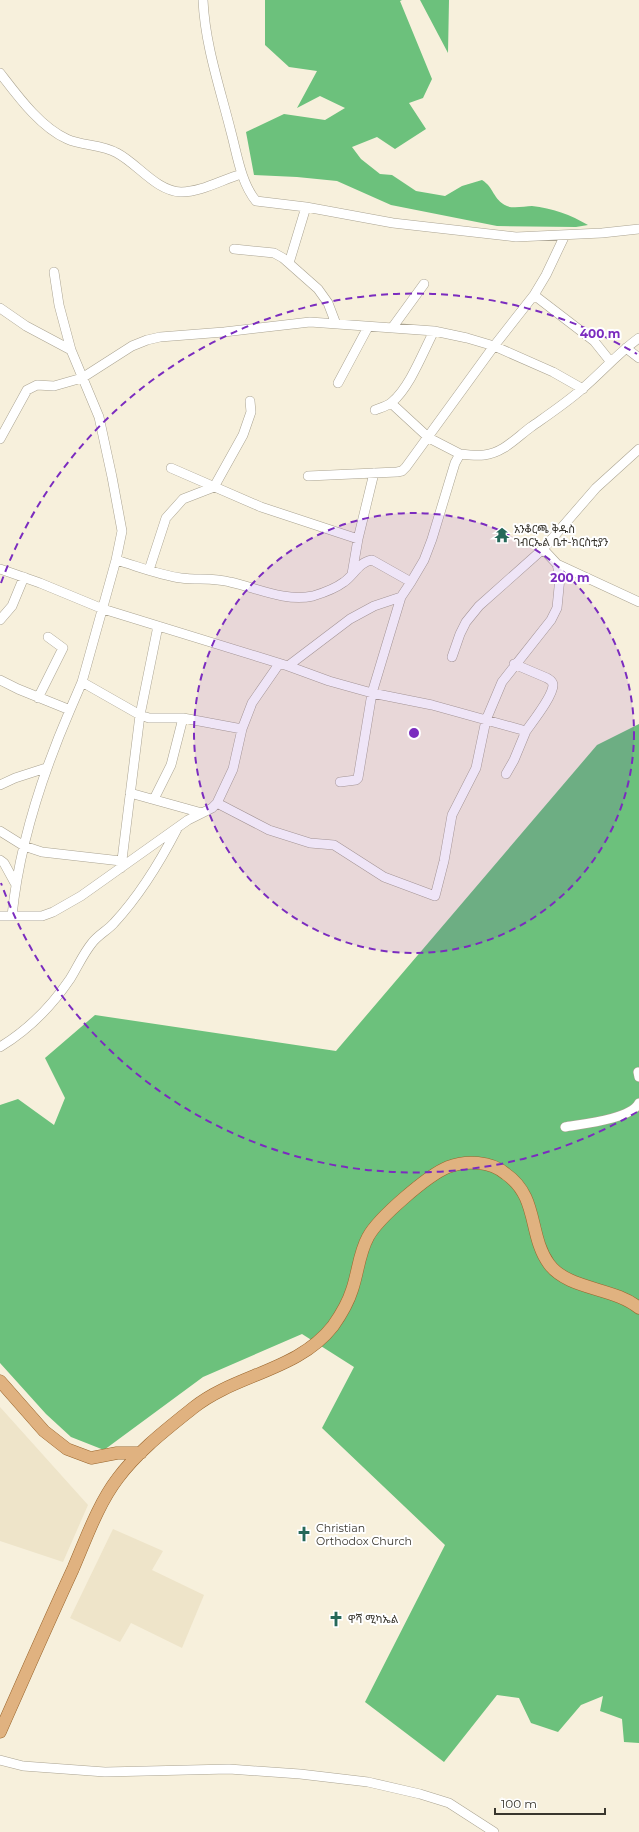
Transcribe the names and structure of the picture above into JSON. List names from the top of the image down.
{
  "places": {
    "temple": ["አንቆርጫ ቅዱስ ገብርኤል ቤተ-ክርስቲያን"],
    "church": ["Christian Orthodox Church", "ዋሻ ሚካኤል"]
  },
  "scale_bar": "100 m",
  "rings": ["400 m", "200 m"]
}
